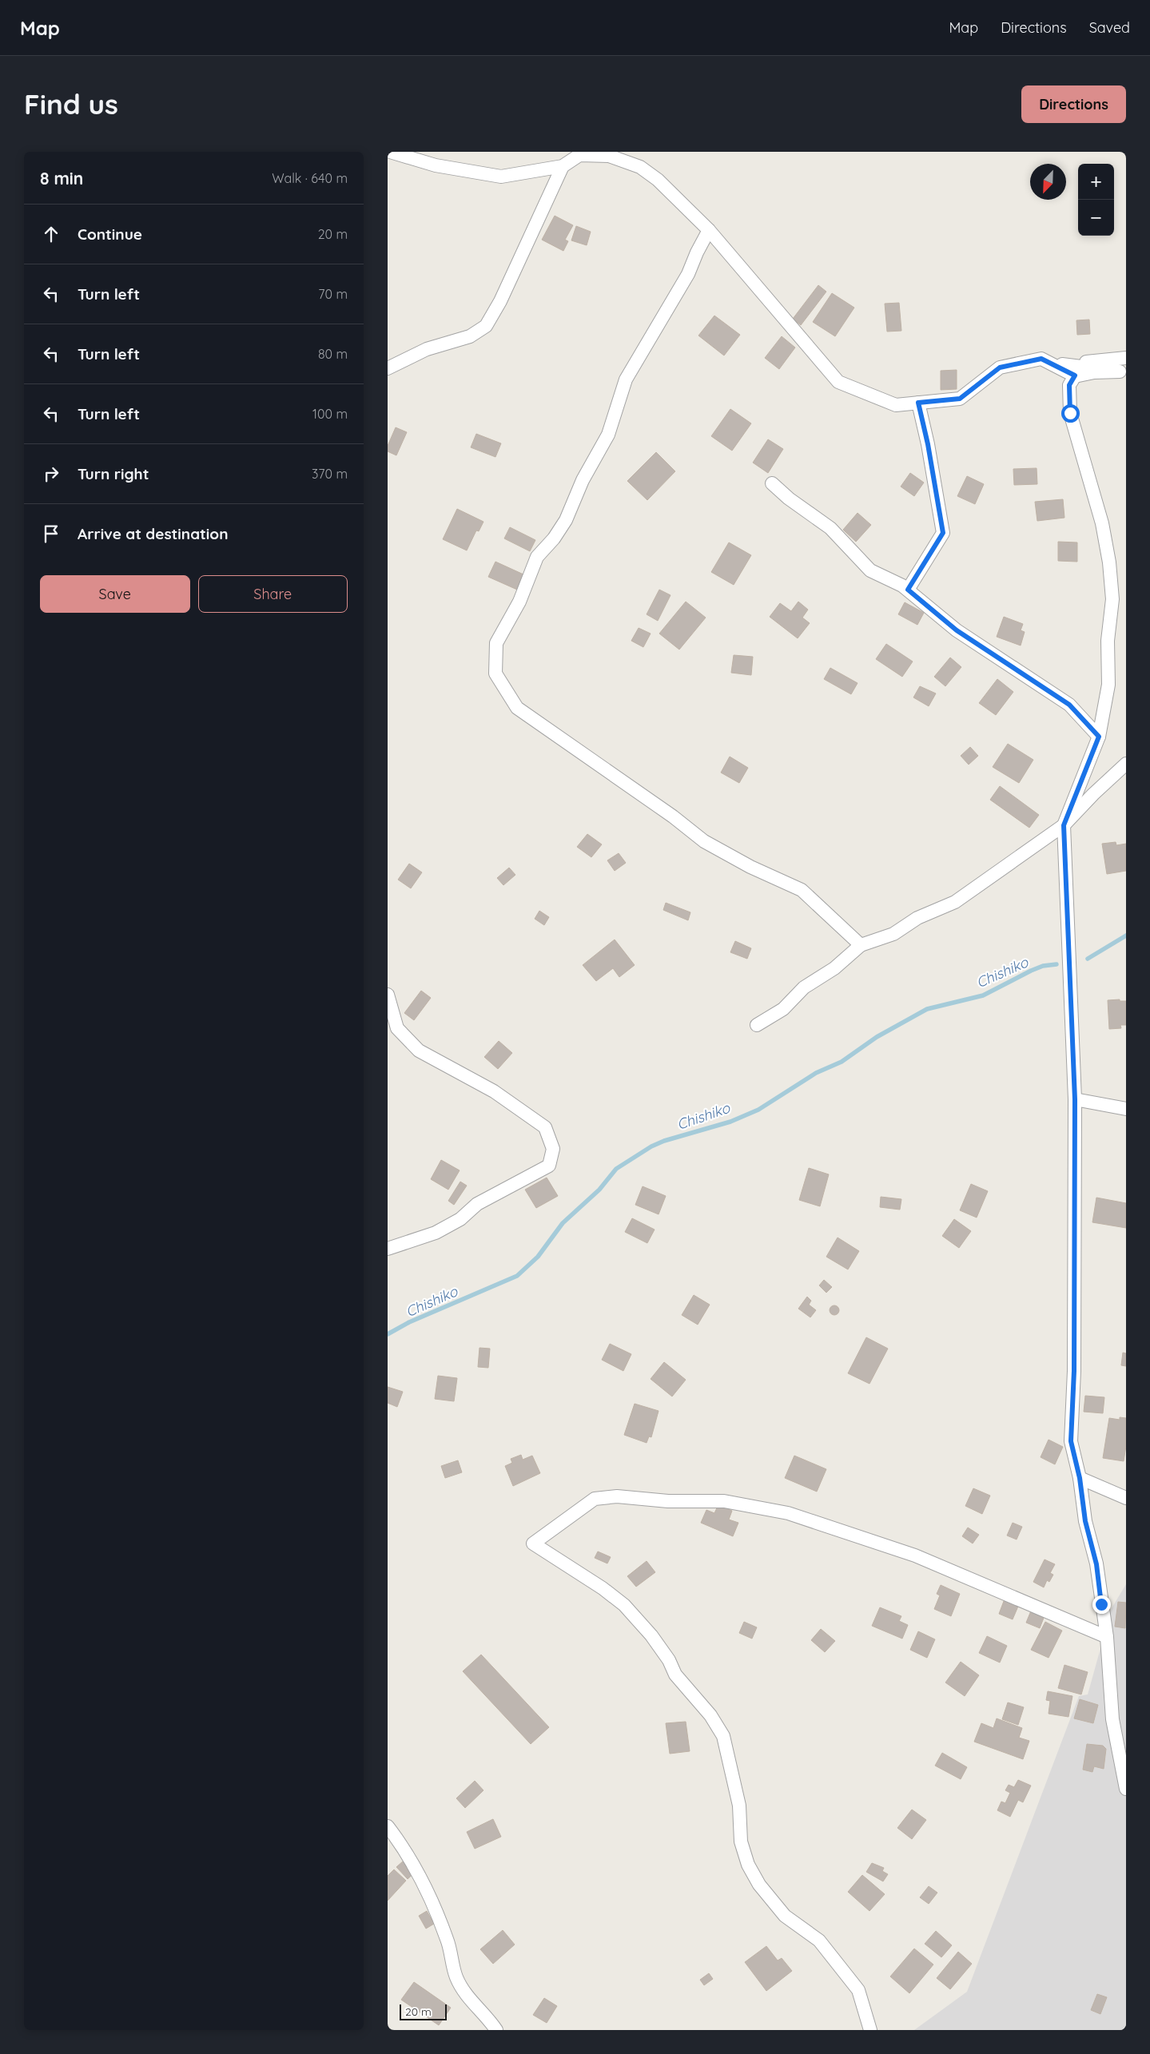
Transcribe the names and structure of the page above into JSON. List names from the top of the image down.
{
  "water": ["Chishiko"],
  "scale_bar": "20 m",
  "north": "bottom left",
  "page": {
    "header": "Map",
    "nav": ["Map", "Directions", "Saved"],
    "buttons": [
      "Directions",
      ["Save", "Share"]
    ],
    "title": "Find us",
    "heading": ["8 min", "Walk · 640 m"],
    "map_buttons": ["+", "−"],
    "list": [
      ["Continue", "20 m"],
      ["Turn left", "70 m"],
      ["Turn left", "80 m"],
      ["Turn left", "100 m"],
      ["Turn right", "370 m"],
      "Arrive at destination"
    ],
    "scale": "20 m"
  }
}
